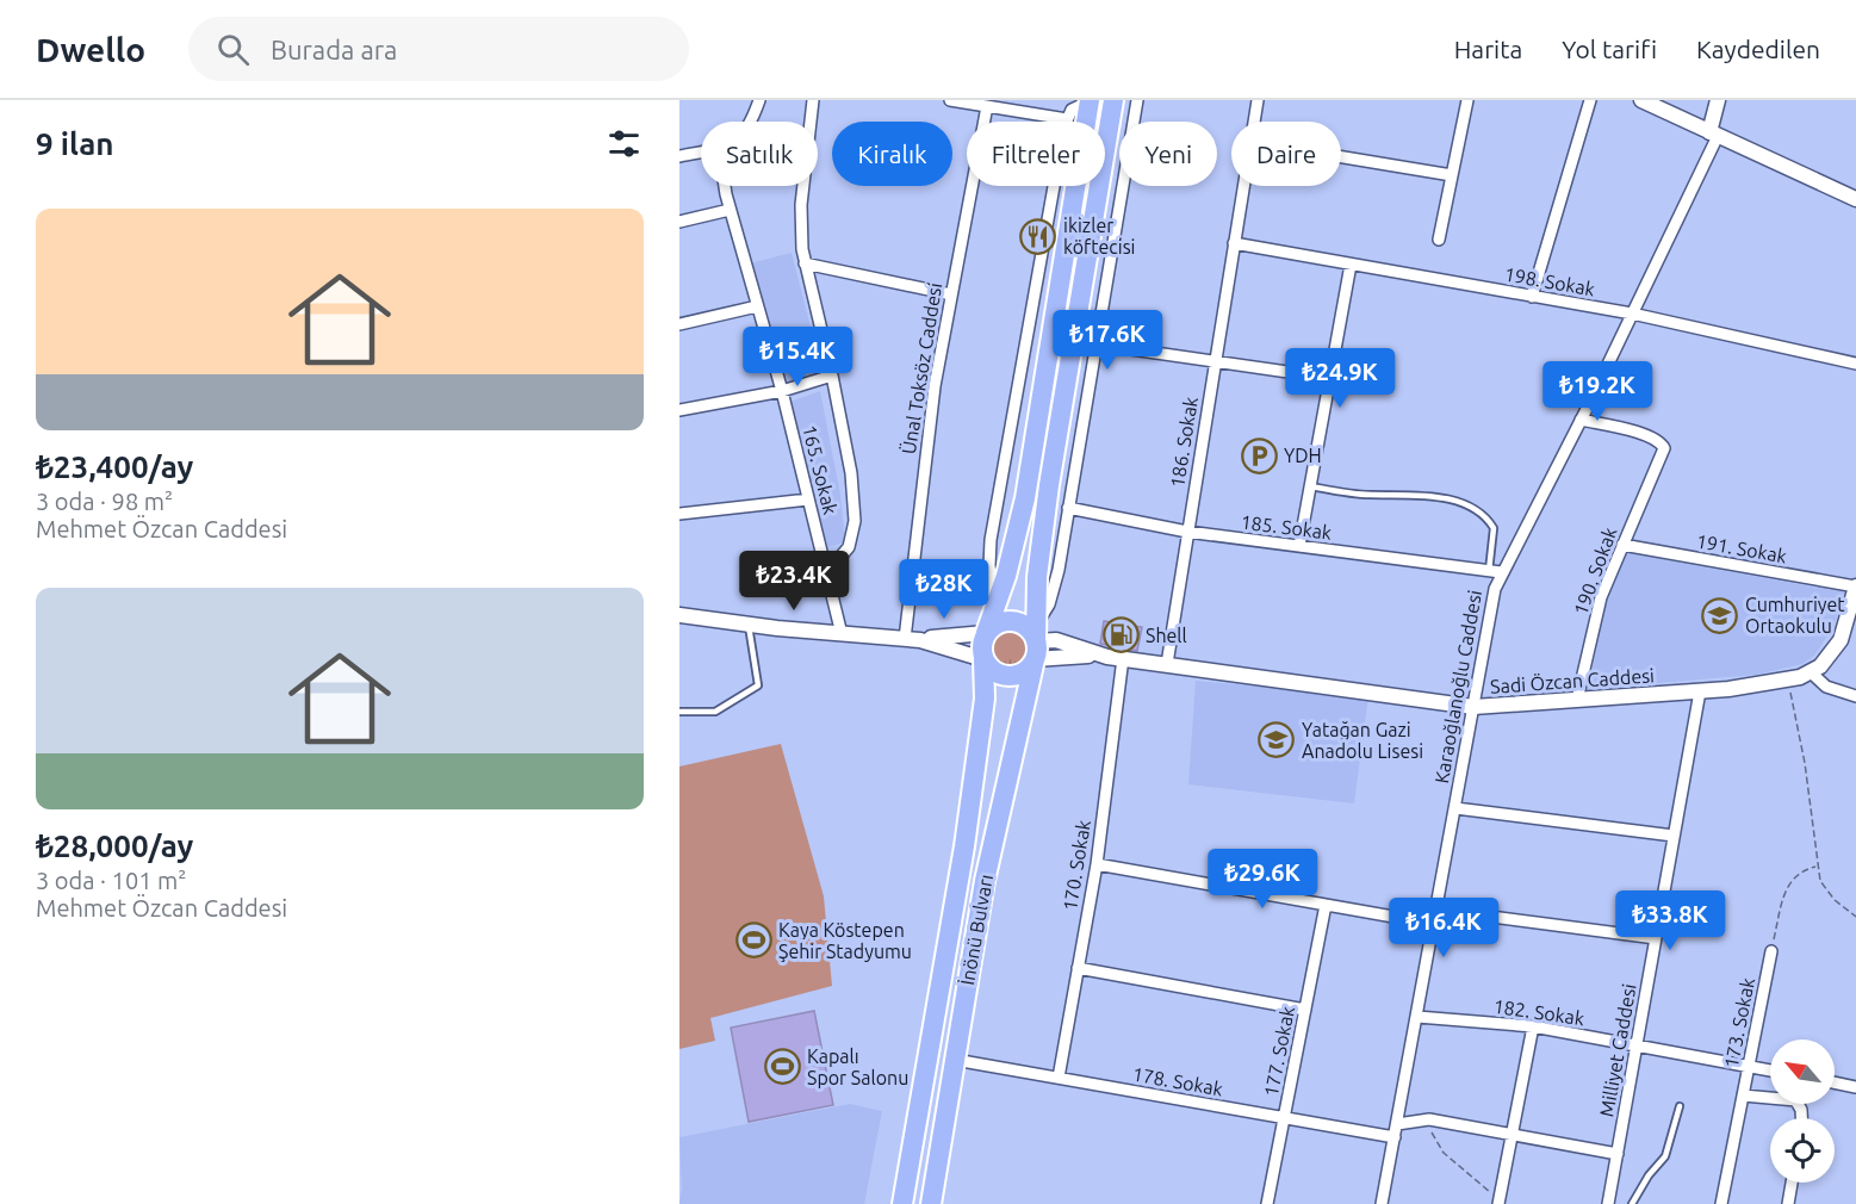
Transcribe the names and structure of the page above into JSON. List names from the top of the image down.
{
  "streets": {
    "highway": ["İnönü Bulvarı"],
    "street": [
      "198. Sokak",
      "Ünal Toksöz Caddesi",
      "186. Sokak",
      "165. Sokak",
      "185. Sokak",
      "191. Sokak",
      "190. Sokak",
      "Sadi Özcan Caddesi",
      "Karaoğlanoğlu Caddesi",
      "170. Sokak",
      "182. Sokak",
      "173. Sokak",
      "Milliyet Caddesi",
      "177. Sokak",
      "178. Sokak"
    ]
  },
  "crossings": [
    ["198. Sokak", "186. Sokak"],
    ["198. Sokak", "Karaoğlanoğlu Caddesi"],
    ["186. Sokak", "185. Sokak"],
    ["186. Sokak", "Sadi Özcan Caddesi"],
    ["185. Sokak", "Karaoğlanoğlu Caddesi"],
    ["185. Sokak", "İnönü Bulvarı"],
    ["191. Sokak", "190. Sokak"],
    ["191. Sokak", "Sadi Özcan Caddesi"],
    ["190. Sokak", "Sadi Özcan Caddesi"],
    ["190. Sokak", "Karaoğlanoğlu Caddesi"],
    ["Sadi Özcan Caddesi", "Karaoğlanoğlu Caddesi"],
    ["Sadi Özcan Caddesi", "170. Sokak"],
    ["Sadi Özcan Caddesi", "İnönü Bulvarı"],
    ["Sadi Özcan Caddesi", "Milliyet Caddesi"],
    ["Karaoğlanoğlu Caddesi", "182. Sokak"],
    ["Karaoğlanoğlu Caddesi", "178. Sokak"],
    ["170. Sokak", "178. Sokak"],
    ["İnönü Bulvarı", "178. Sokak"],
    ["182. Sokak", "173. Sokak"],
    ["182. Sokak", "Milliyet Caddesi"],
    ["177. Sokak", "178. Sokak"]
  ],
  "places": {
    "restaurant": ["ikizler köftecisi"],
    "parking": ["YDH"],
    "school or university": ["Cumhuriyet Ortaokulu", "Yatağan Gazi Anadolu Lisesi"],
    "fuel station": ["Shell"],
    "sports": ["Kaya Köstepen Şehir Stadyumu", "Kapalı Spor Salonu"]
  },
  "north": "top left",
  "page": {
    "header": "Dwello",
    "search": "Burada ara",
    "nav": ["Harita", "Yol tarifi", "Kaydedilen"],
    "heading": "9 ilan",
    "chip": [
      "Satılık",
      "Kiralık",
      "Filtreler",
      "Yeni",
      "Daire"
    ],
    "list": [
      {
        "name": "₺23,400/ay",
        "note": "3 oda · 98 m² · Mehmet Özcan Caddesi"
      },
      {
        "name": "₺28,000/ay",
        "note": "3 oda · 101 m² · Mehmet Özcan Caddesi"
      }
    ],
    "price": [
      "₺17.6K",
      "₺15.4K",
      "₺24.9K",
      "₺19.2K",
      "₺23.4K",
      "₺28K",
      "₺29.6K",
      "₺33.8K",
      "₺16.4K"
    ]
  }
}
